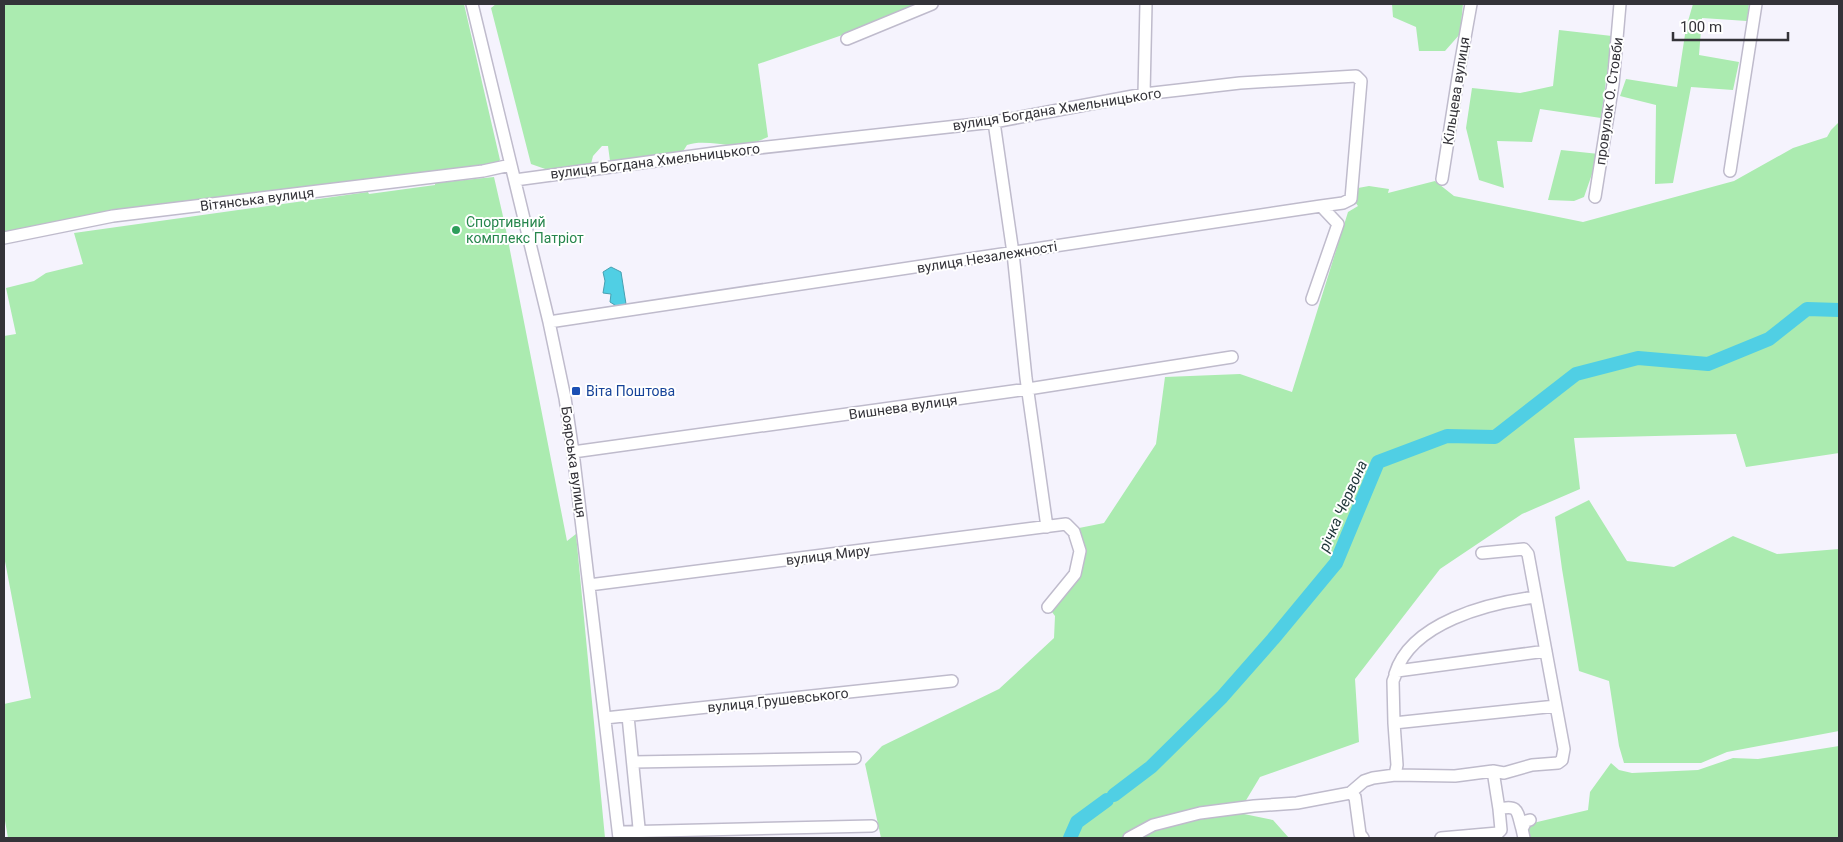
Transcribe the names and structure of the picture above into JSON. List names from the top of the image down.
{
  "streets": {
    "street": [
      "Кільцева вулиця",
      "провулок О. Стовби",
      "вулиця Богдана Хмельницького",
      "Вітянська вулиця",
      "вулиця Незалежності",
      "Вишнева вулиця",
      "Боярська вулиця",
      "вулиця Миру",
      "вулиця Грушевського"
    ]
  },
  "crossings": [
    ["вулиця Богдана Хмельницького", "вулиця Незалежності"],
    ["вулиця Богдана Хмельницького", "Боярська вулиця"],
    ["Вітянська вулиця", "Боярська вулиця"],
    ["вулиця Незалежності", "Боярська вулиця"],
    ["Вишнева вулиця", "Боярська вулиця"],
    ["Боярська вулиця", "вулиця Миру"],
    ["Боярська вулиця", "вулиця Грушевського"]
  ],
  "water": ["річка Червона"],
  "places": {
    "other": ["Спортивний комплекс Патріот"],
    "transit": ["Віта Поштова"]
  },
  "scale_bar": "100 m"
}
